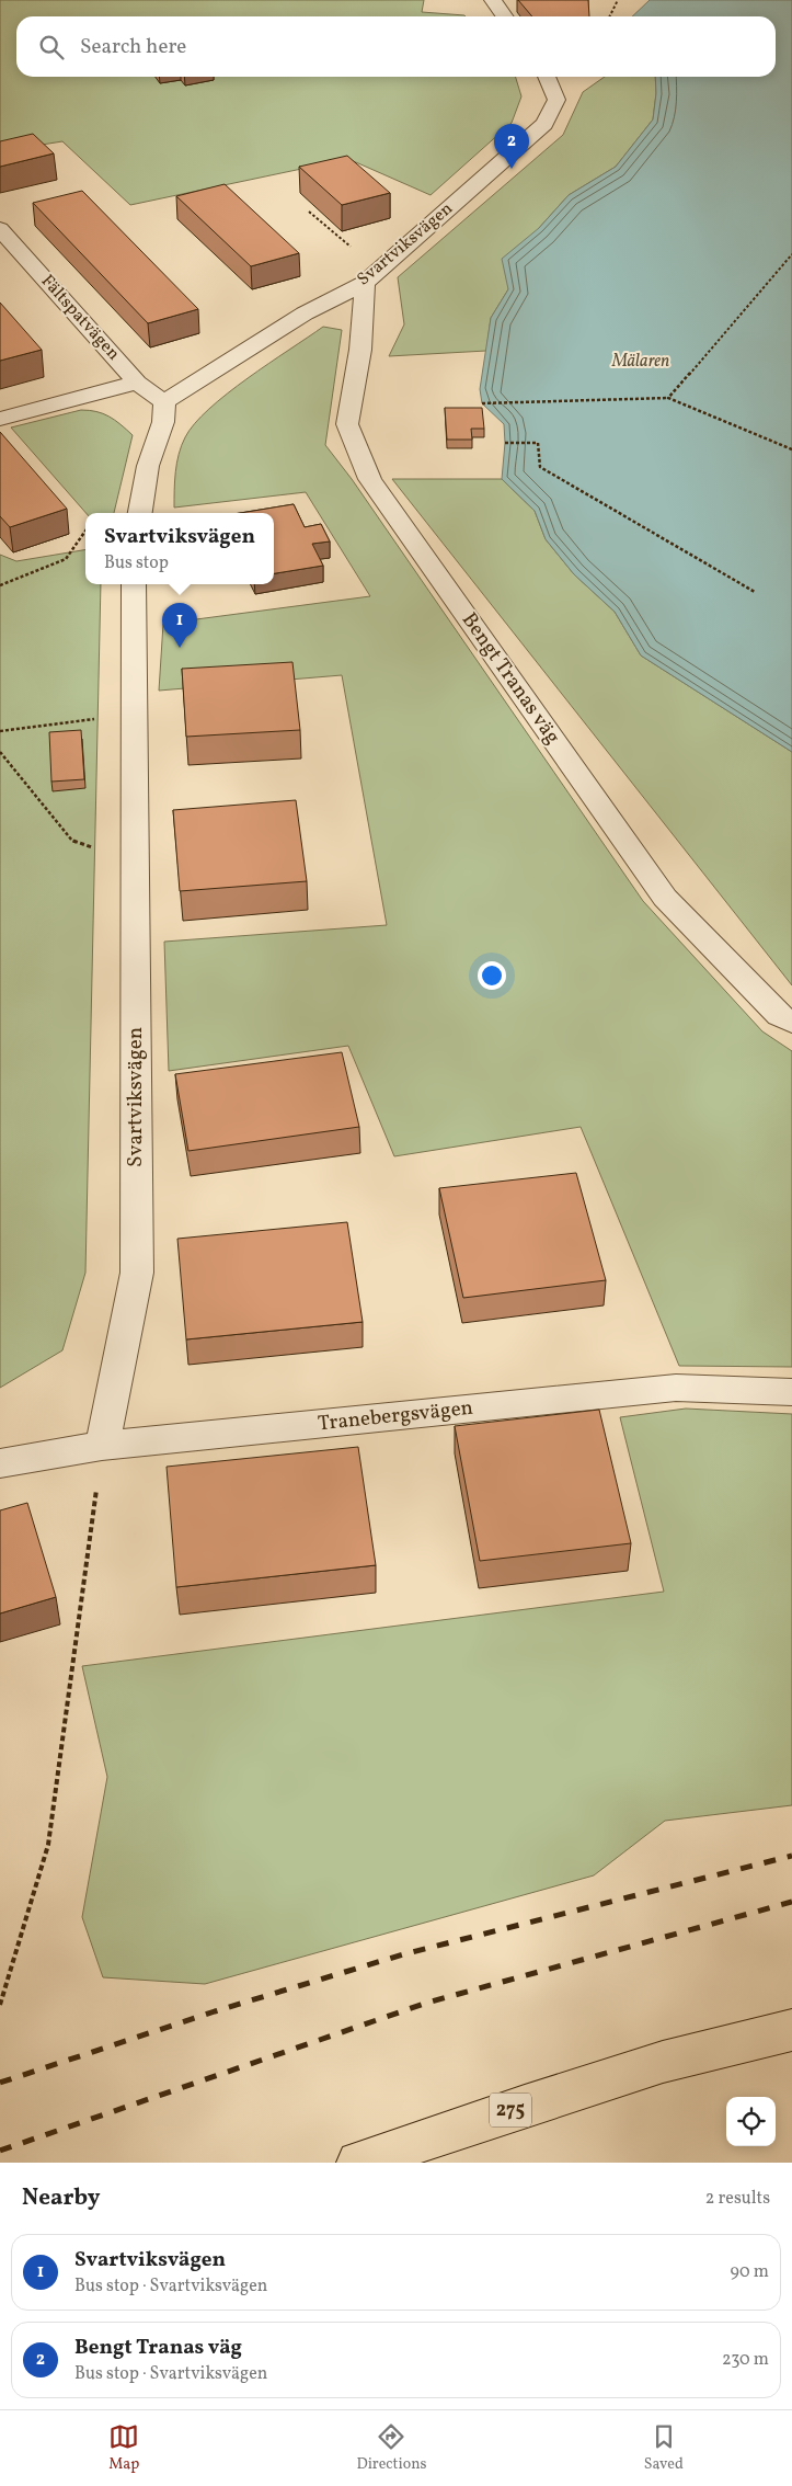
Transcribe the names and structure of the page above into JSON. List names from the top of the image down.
{
  "streets": {
    "main road": ["275"],
    "street": [
      "Svartviksvägen",
      "Fältspatvägen",
      "Bengt Tranas väg",
      "Tranebergsvägen"
    ]
  },
  "crossings": [
    ["Svartviksvägen", "Fältspatvägen"],
    ["Svartviksvägen", "Bengt Tranas väg"],
    ["Svartviksvägen", "Tranebergsvägen"]
  ],
  "water": ["Mälaren"],
  "page": {
    "search": "Search here",
    "pins": ["2", "1"],
    "popup": ["Svartviksvägen", "Bus stop"],
    "heading": ["Nearby", "2 results"],
    "list": [
      {
        "mark": "1",
        "name": "Svartviksvägen",
        "note": "Bus stop · Svartviksvägen",
        "value": "90 m"
      },
      {
        "mark": "2",
        "name": "Bengt Tranas väg",
        "note": "Bus stop · Svartviksvägen",
        "value": "230 m"
      }
    ],
    "nav": ["Map", "Directions", "Saved"]
  }
}
